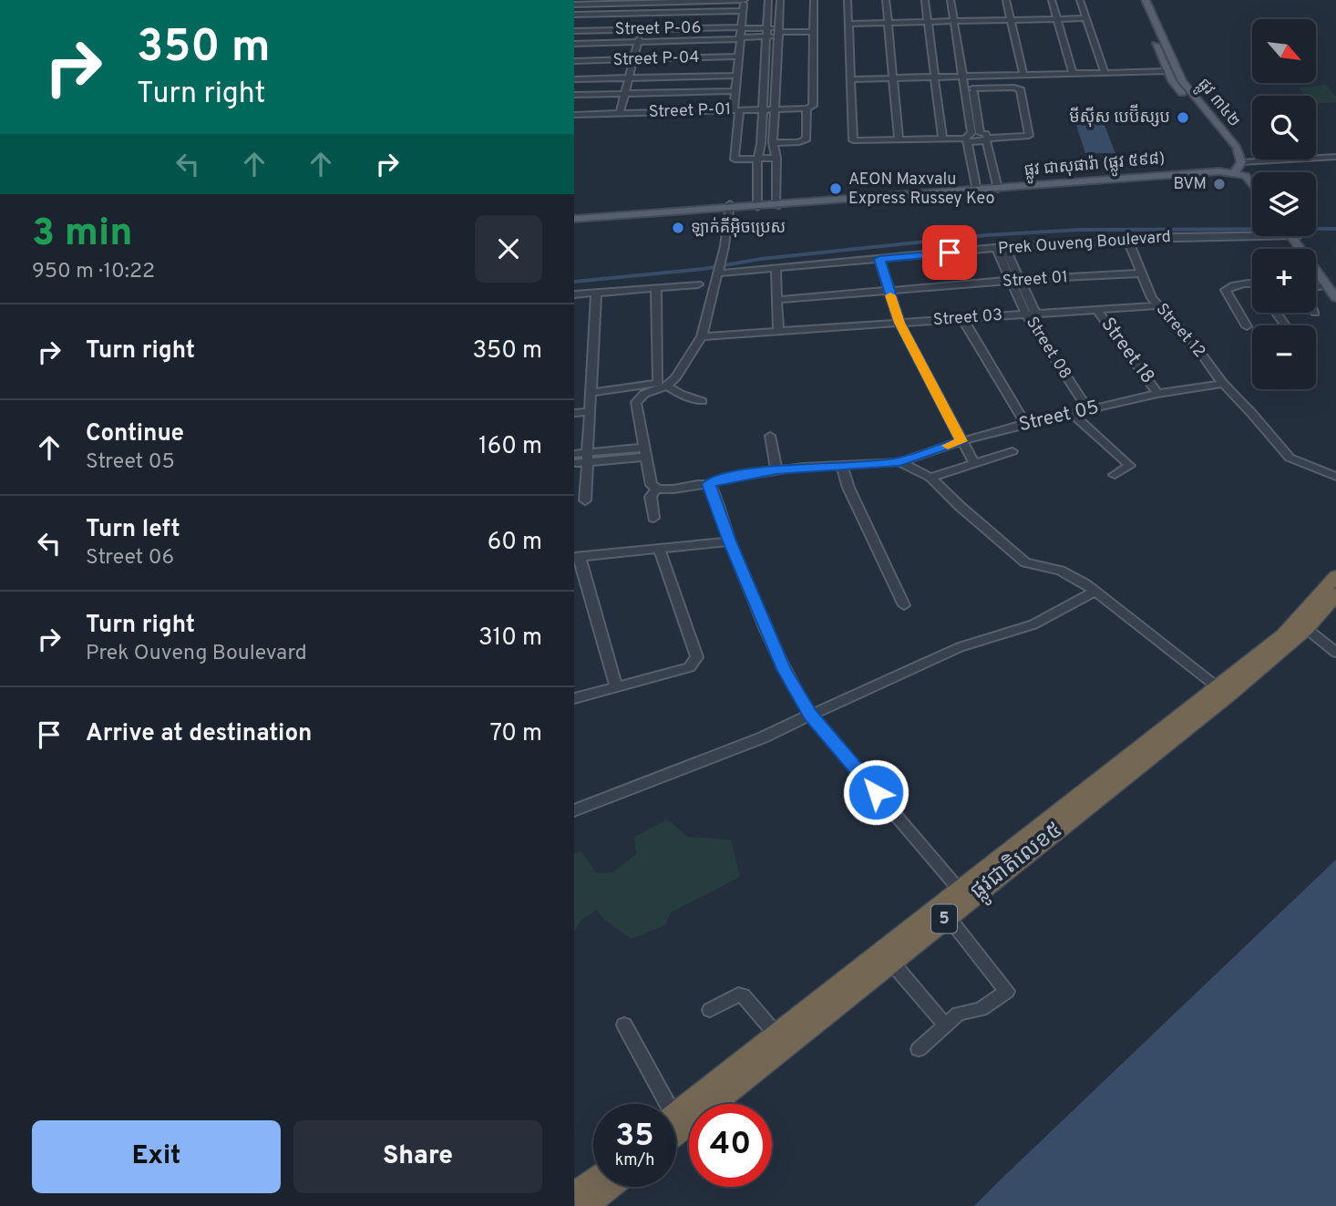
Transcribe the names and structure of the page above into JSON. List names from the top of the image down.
{
  "streets": {
    "highway": ["ផ្លូវជាតិលេខ៥", "5"],
    "main road": ["ផ្លូវ ៣៤២", "ផ្លូវ ជាសុផារ៉ា (ផ្លូវ ៥៩៨)"],
    "street": [
      "Street P-06",
      "Street P-04",
      "Street P-01",
      "Prek Ouveng Boulevard",
      "Street 01",
      "Street 03",
      "Street 12",
      "Street 08",
      "Street 18",
      "Street 05"
    ]
  },
  "crossings": [
    ["ផ្លូវ ៣៤២", "ផ្លូវ ជាសុផារ៉ា (ផ្លូវ ៥៩៨)"],
    ["Prek Ouveng Boulevard", "Street 12"],
    ["Prek Ouveng Boulevard", "Street 08"],
    ["Street 01", "Street 12"],
    ["Street 01", "Street 08"],
    ["Street 03", "Street 12"],
    ["Street 03", "Street 08"],
    ["Street 03", "Street 18"],
    ["Street 12", "Street 05"],
    ["Street 08", "Street 05"],
    ["Street 18", "Street 05"]
  ],
  "places": [
    "មីសុីស បេប៊ីស្សប",
    "BVM",
    "AEON Maxvalu Express Russey Keo",
    "ឡាក់គីអ៊ិចប្រេស"
  ],
  "north": "bottom right",
  "page": {
    "turn": ["350 m", "Turn right"],
    "map_buttons": ["+", "−"],
    "heading": ["3 min", "950 m · 10:22"],
    "list": [
      {
        "name": "Turn right",
        "value": "350 m"
      },
      {
        "name": "Continue",
        "note": "Street 05",
        "value": "160 m"
      },
      {
        "name": "Turn left",
        "note": "Street 06",
        "value": "60 m"
      },
      {
        "name": "Turn right",
        "note": "Prek Ouveng Boulevard",
        "value": "310 m"
      },
      {
        "name": "Arrive at destination",
        "value": "70 m"
      }
    ],
    "speed": "35 km/h",
    "limit": "40",
    "buttons": ["Exit", "Share"]
  }
}
